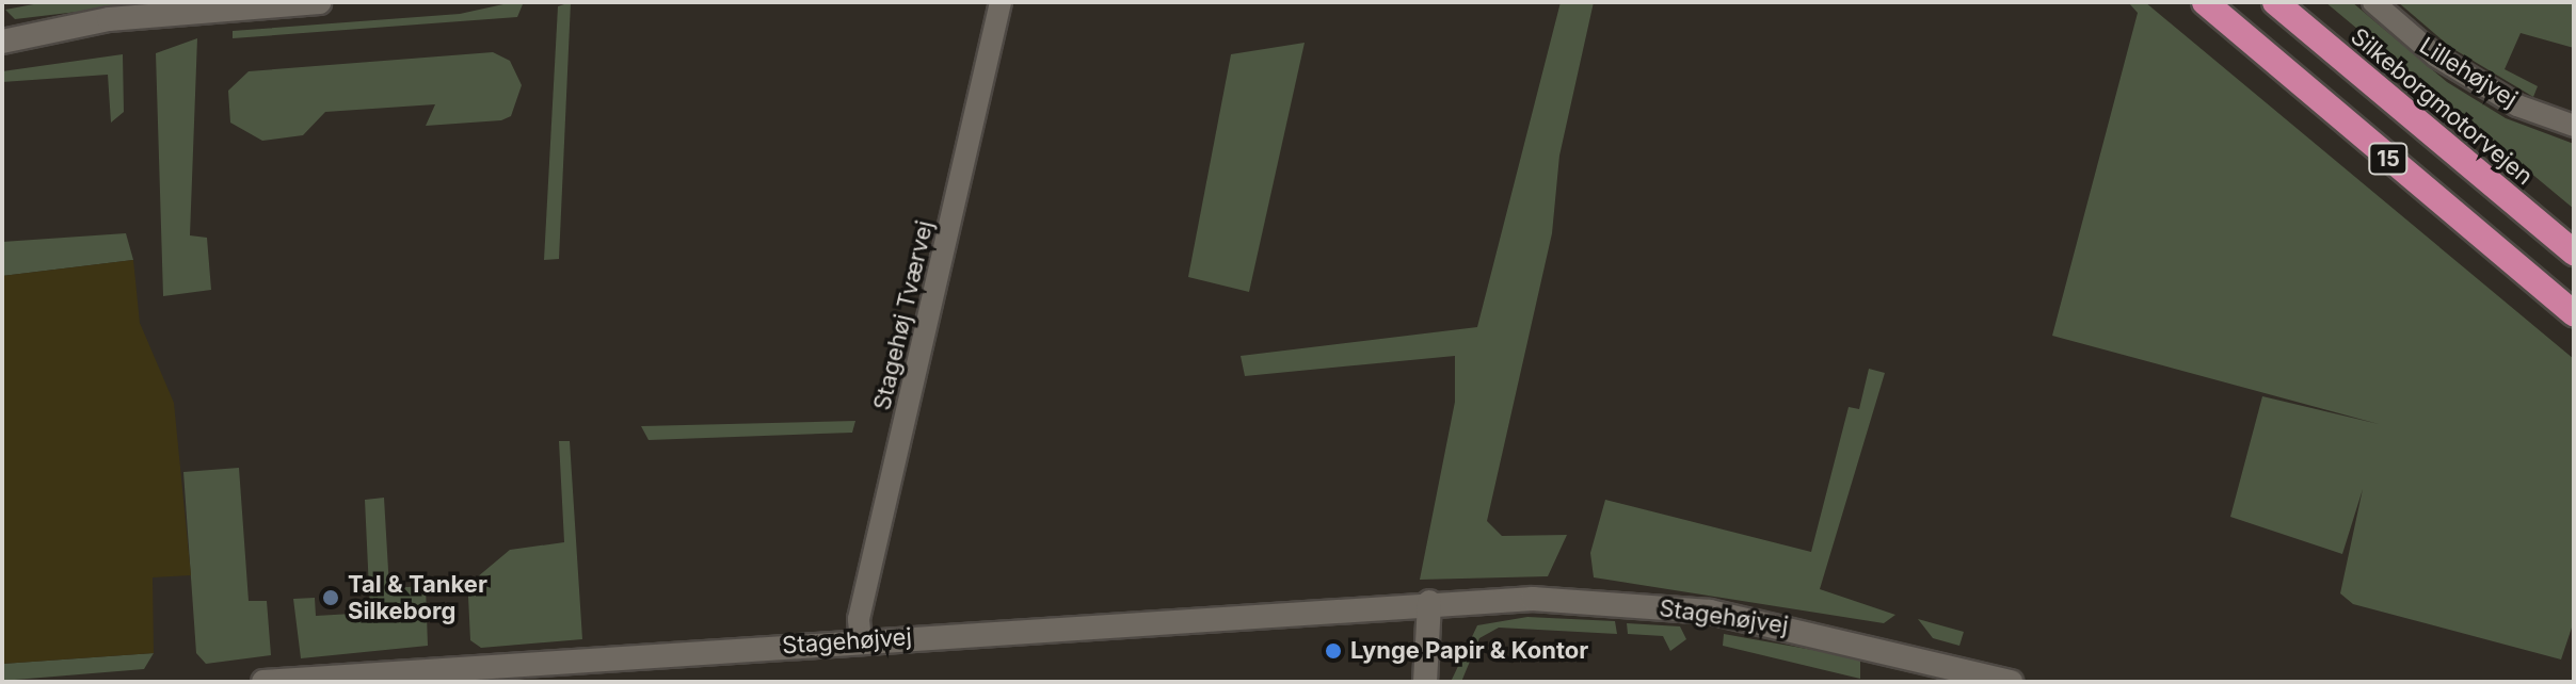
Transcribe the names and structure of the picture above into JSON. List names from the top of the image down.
{
  "streets": {
    "highway": ["Silkeborgmotorvejen", "15"],
    "street": ["Lillehøjvej", "Stagehøj Tværvej", "Stagehøjvej"]
  },
  "crossings": [
    ["Stagehøj Tværvej", "Stagehøjvej"]
  ],
  "places": ["Tal & Tanker Silkeborg", "Lynge Papir & Kontor"]
}
